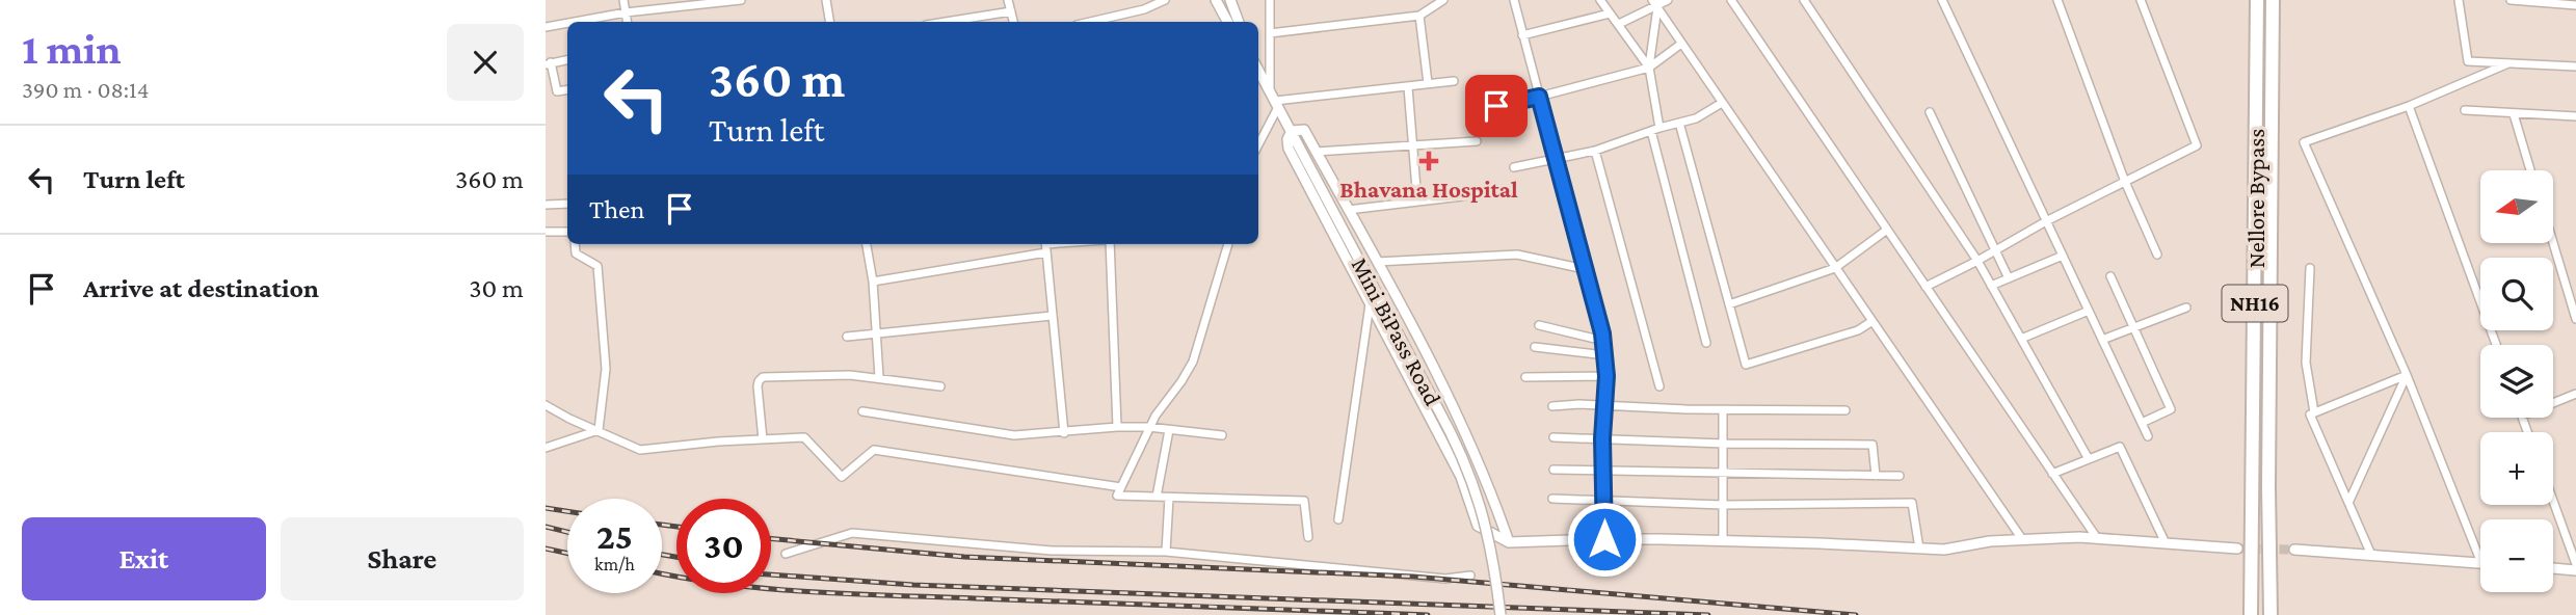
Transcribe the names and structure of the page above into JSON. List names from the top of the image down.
{
  "streets": {
    "highway": ["Nellore Bypass", "NH16"],
    "street": ["Mini BiPass Road"]
  },
  "places": {
    "health": ["Bhavana Hospital"]
  },
  "north": "left",
  "page": {
    "heading": ["1 min", "390 m · 08:14"],
    "turn": ["360 m", "Turn left"],
    "list": [
      {
        "name": "Turn left",
        "value": "360 m"
      },
      {
        "name": "Arrive at destination",
        "value": "30 m"
      }
    ],
    "map_buttons": ["+", "−"],
    "then": "Then",
    "speed": "25 km/h",
    "limit": "30",
    "buttons": ["Exit", "Share"]
  }
}
